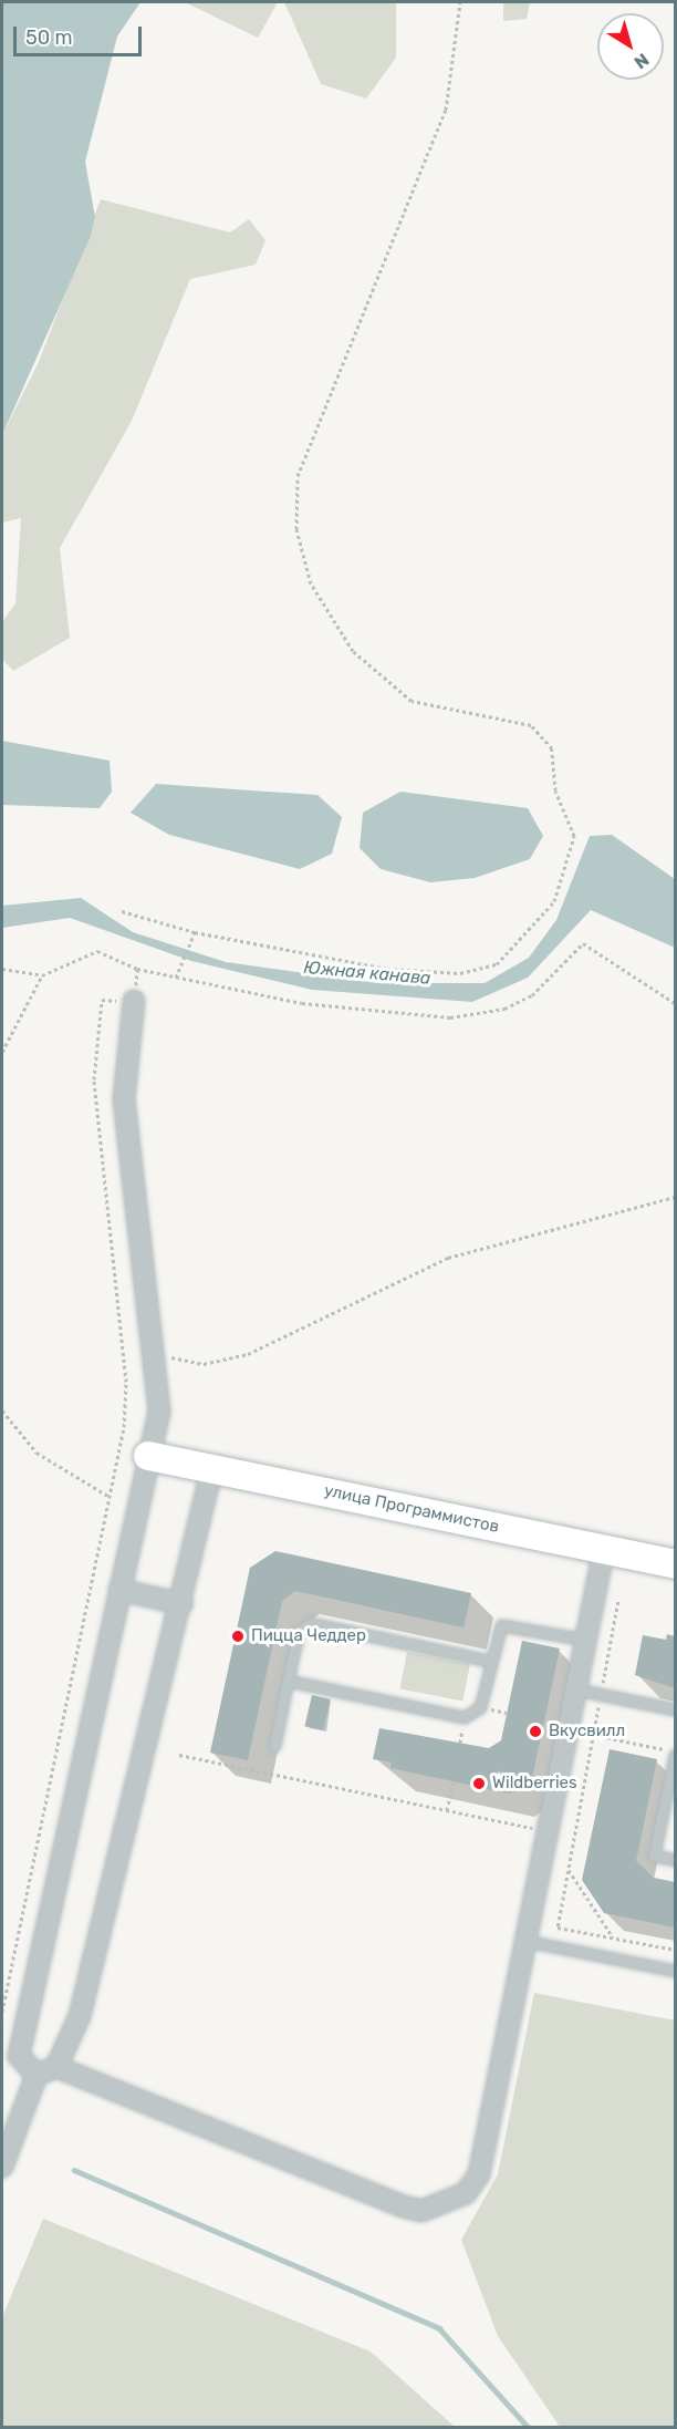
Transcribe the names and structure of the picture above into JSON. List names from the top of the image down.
{
  "streets": {
    "street": ["улица Программистов"]
  },
  "water": ["Южная канава"],
  "places": ["Пицца Чеддер", "Вкусвилл", "Wildberries"],
  "scale_bar": "50 m",
  "north": "bottom right"
}
